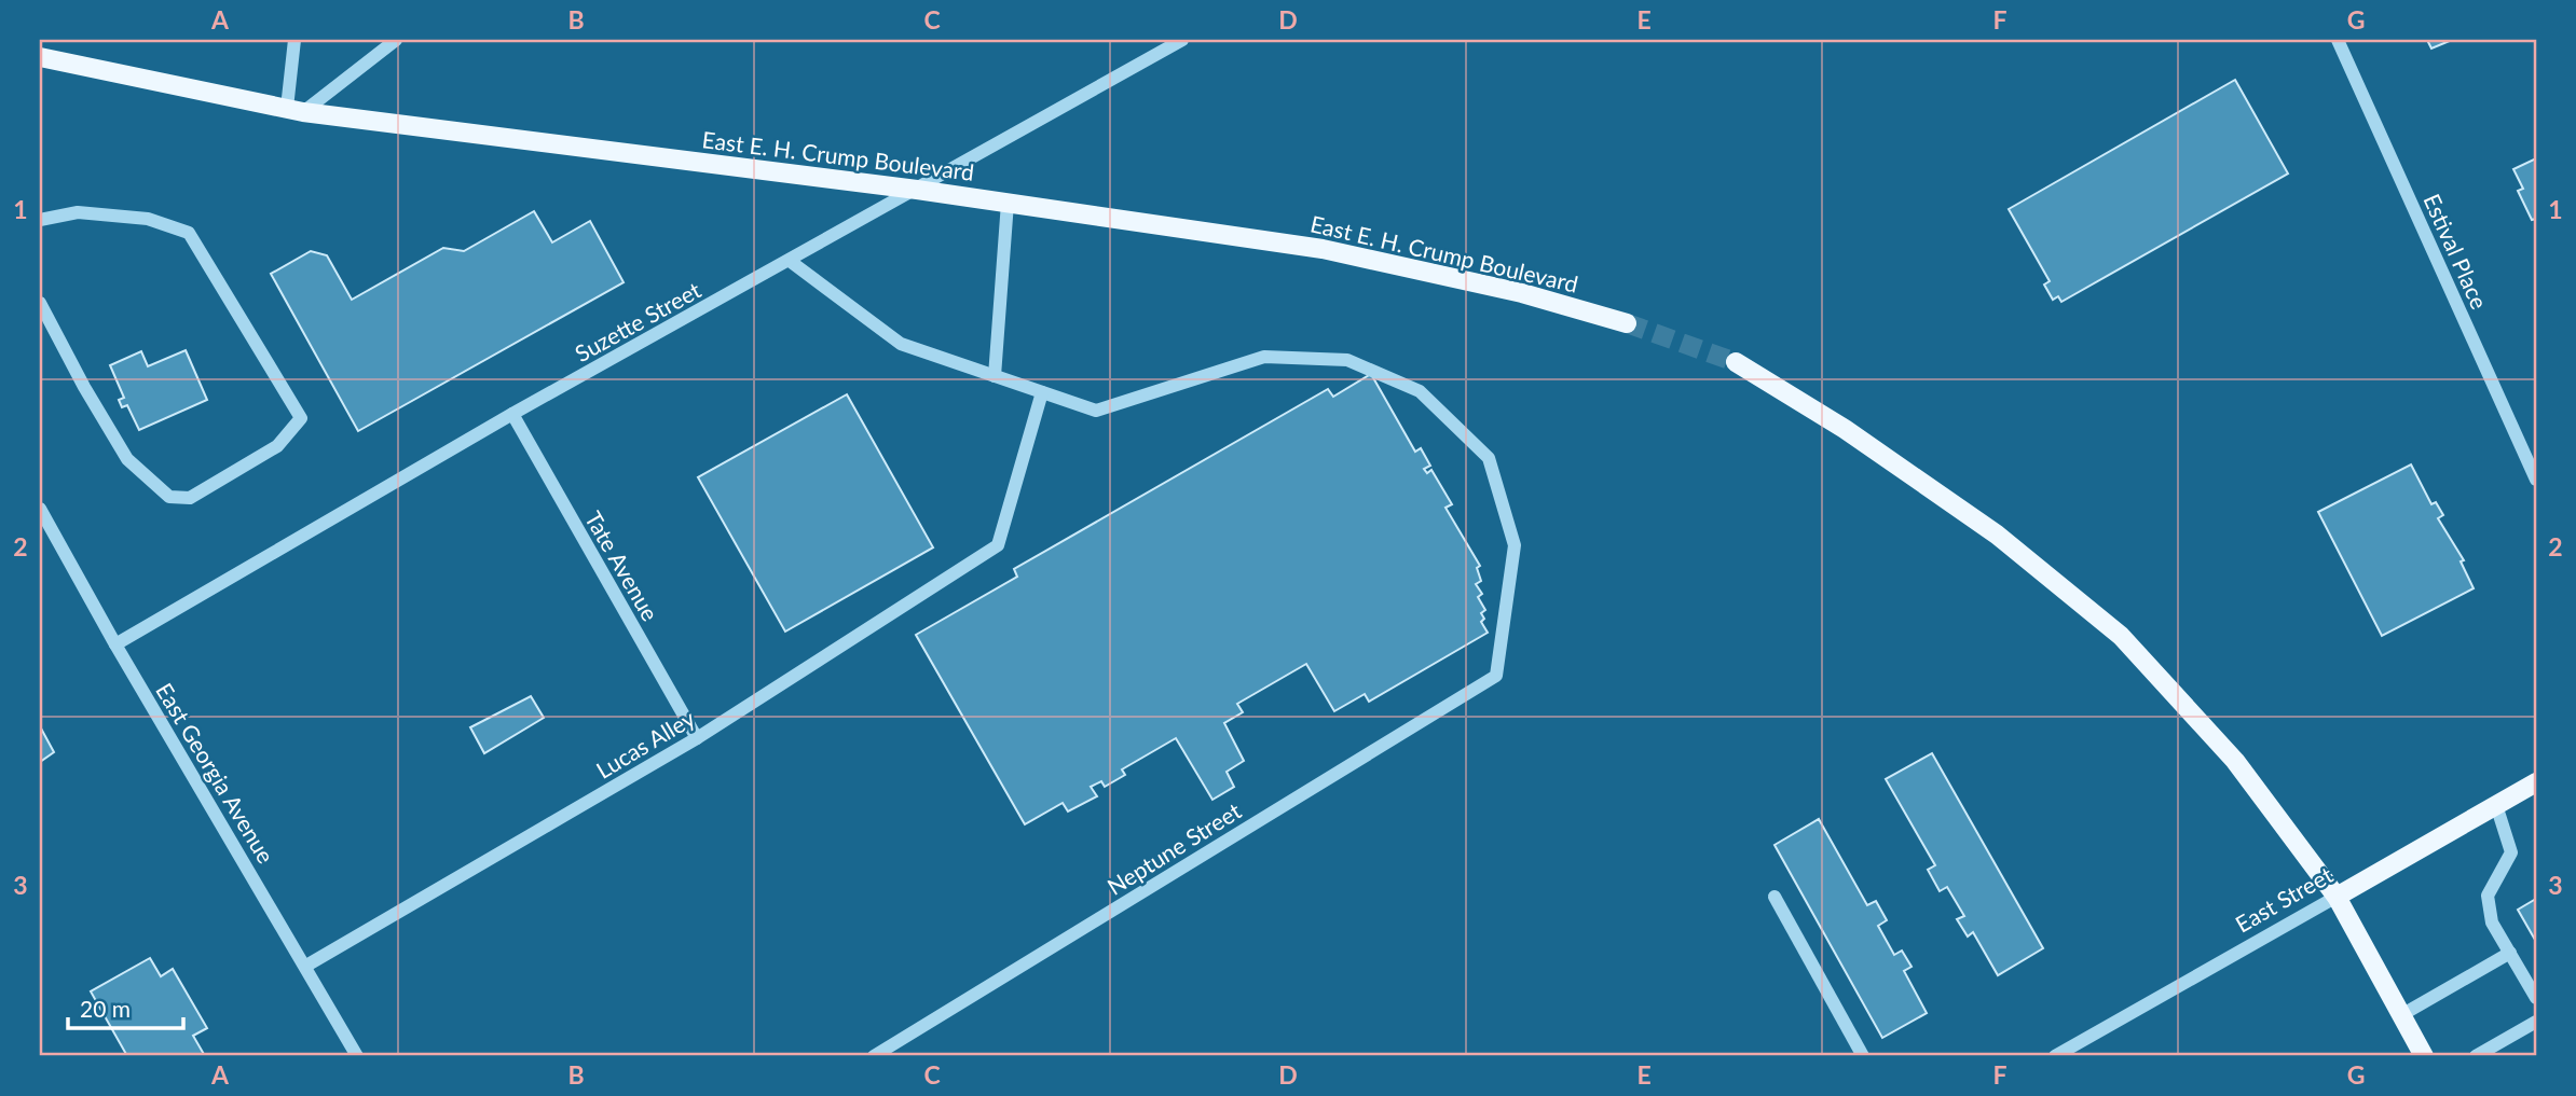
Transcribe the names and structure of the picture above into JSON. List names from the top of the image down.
{
  "streets": {
    "main road": ["East E. H. Crump Boulevard", "East Street"],
    "street": [
      "Estival Place",
      "Suzette Street",
      "Tate Avenue",
      "Lucas Alley",
      "East Georgia Avenue",
      "Neptune Street"
    ]
  },
  "crossings": [
    ["East E. H. Crump Boulevard", "Suzette Street"],
    ["Suzette Street", "Tate Avenue"],
    ["Suzette Street", "East Georgia Avenue"],
    ["Tate Avenue", "Lucas Alley"],
    ["Lucas Alley", "East Georgia Avenue"],
    ["Lucas Alley", "Neptune Street"]
  ],
  "scale_bar": "20 m",
  "grid": {
    "columns": [
      "A",
      "B",
      "C",
      "D",
      "E",
      "F",
      "G"
    ],
    "rows": ["1", "2", "3"]
  }
}
